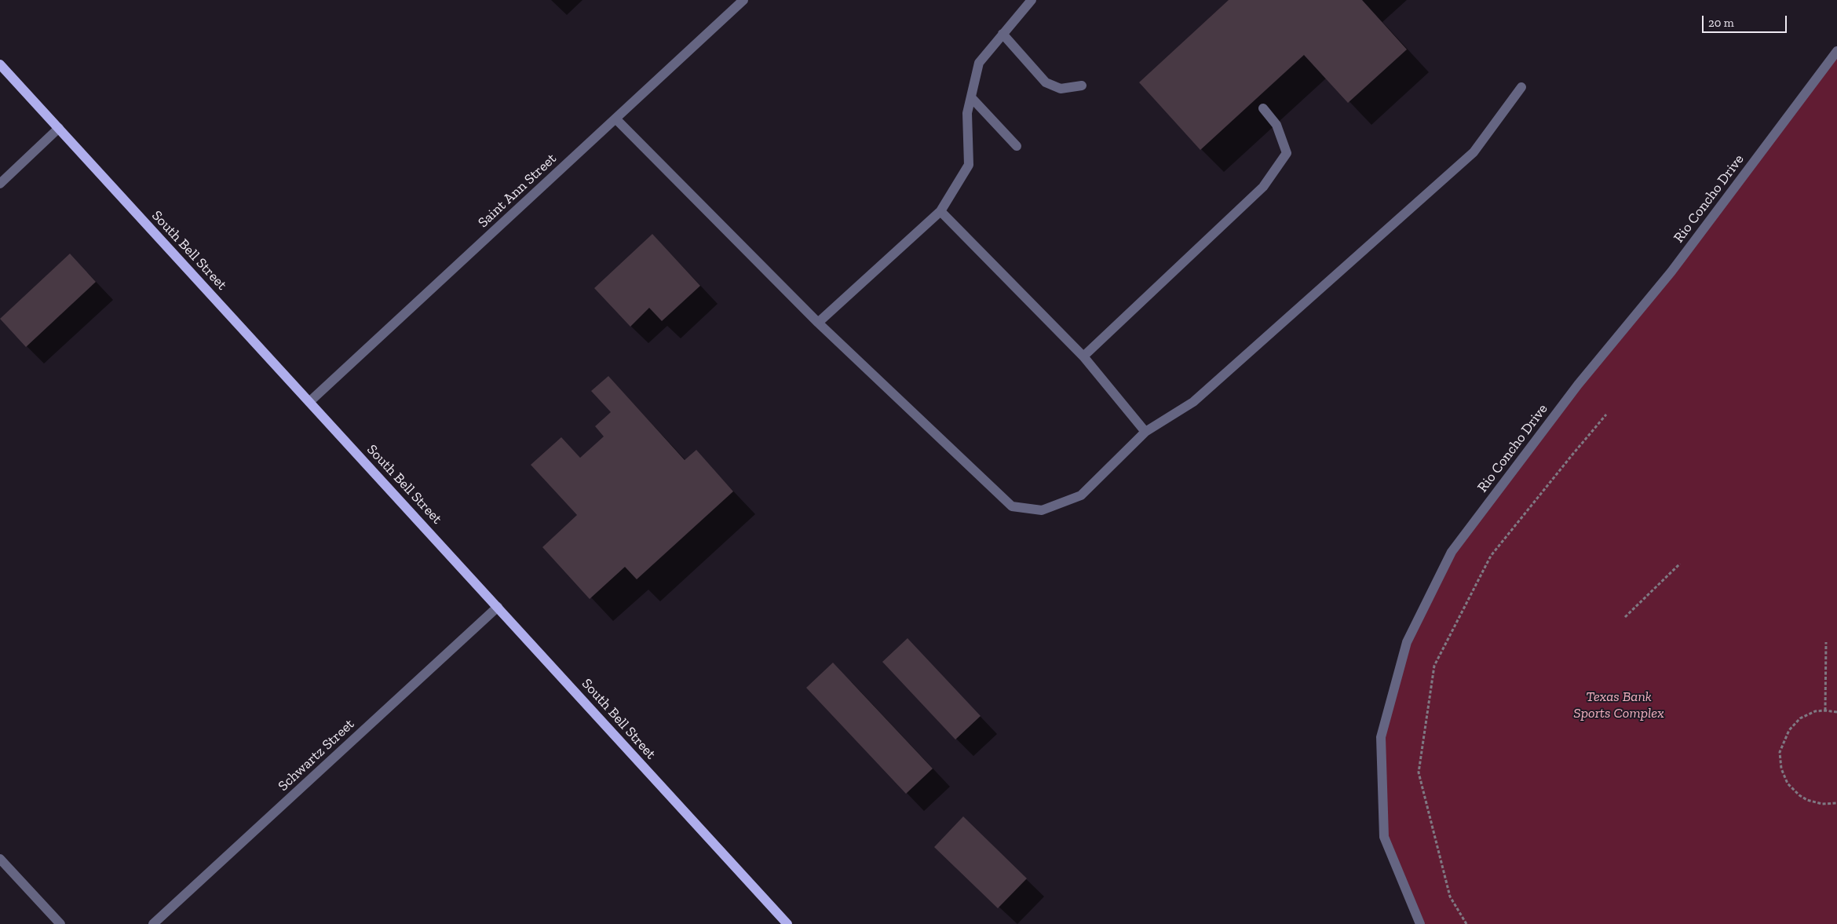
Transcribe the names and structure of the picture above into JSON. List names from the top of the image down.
{
  "streets": {
    "main road": ["South Bell Street"],
    "street": ["Saint Ann Street", "Rio Concho Drive", "Schwartz Street"]
  },
  "crossings": [
    ["Saint Ann Street", "South Bell Street"],
    ["South Bell Street", "Schwartz Street"]
  ],
  "parks": ["Texas Bank Sports Complex"],
  "scale_bar": "20 m"
}
